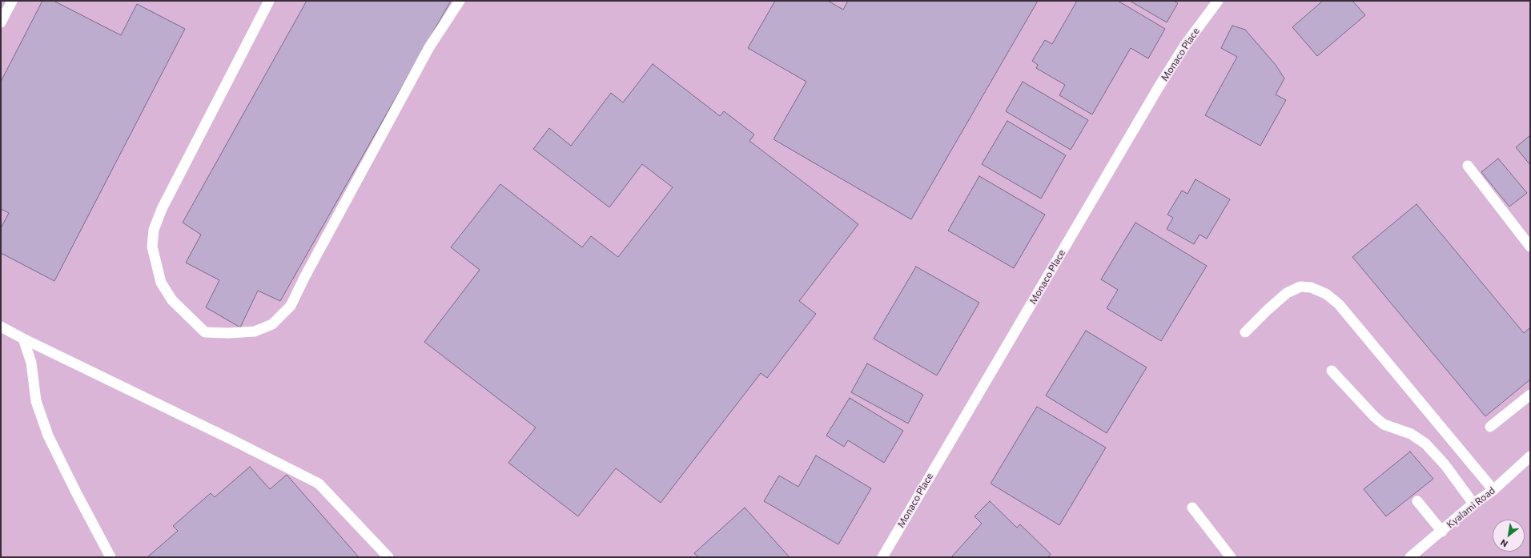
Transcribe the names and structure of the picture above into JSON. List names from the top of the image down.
{
  "streets": {
    "lane": ["Monaco Place", "Kyalami Road"]
  },
  "north": "bottom left"
}
